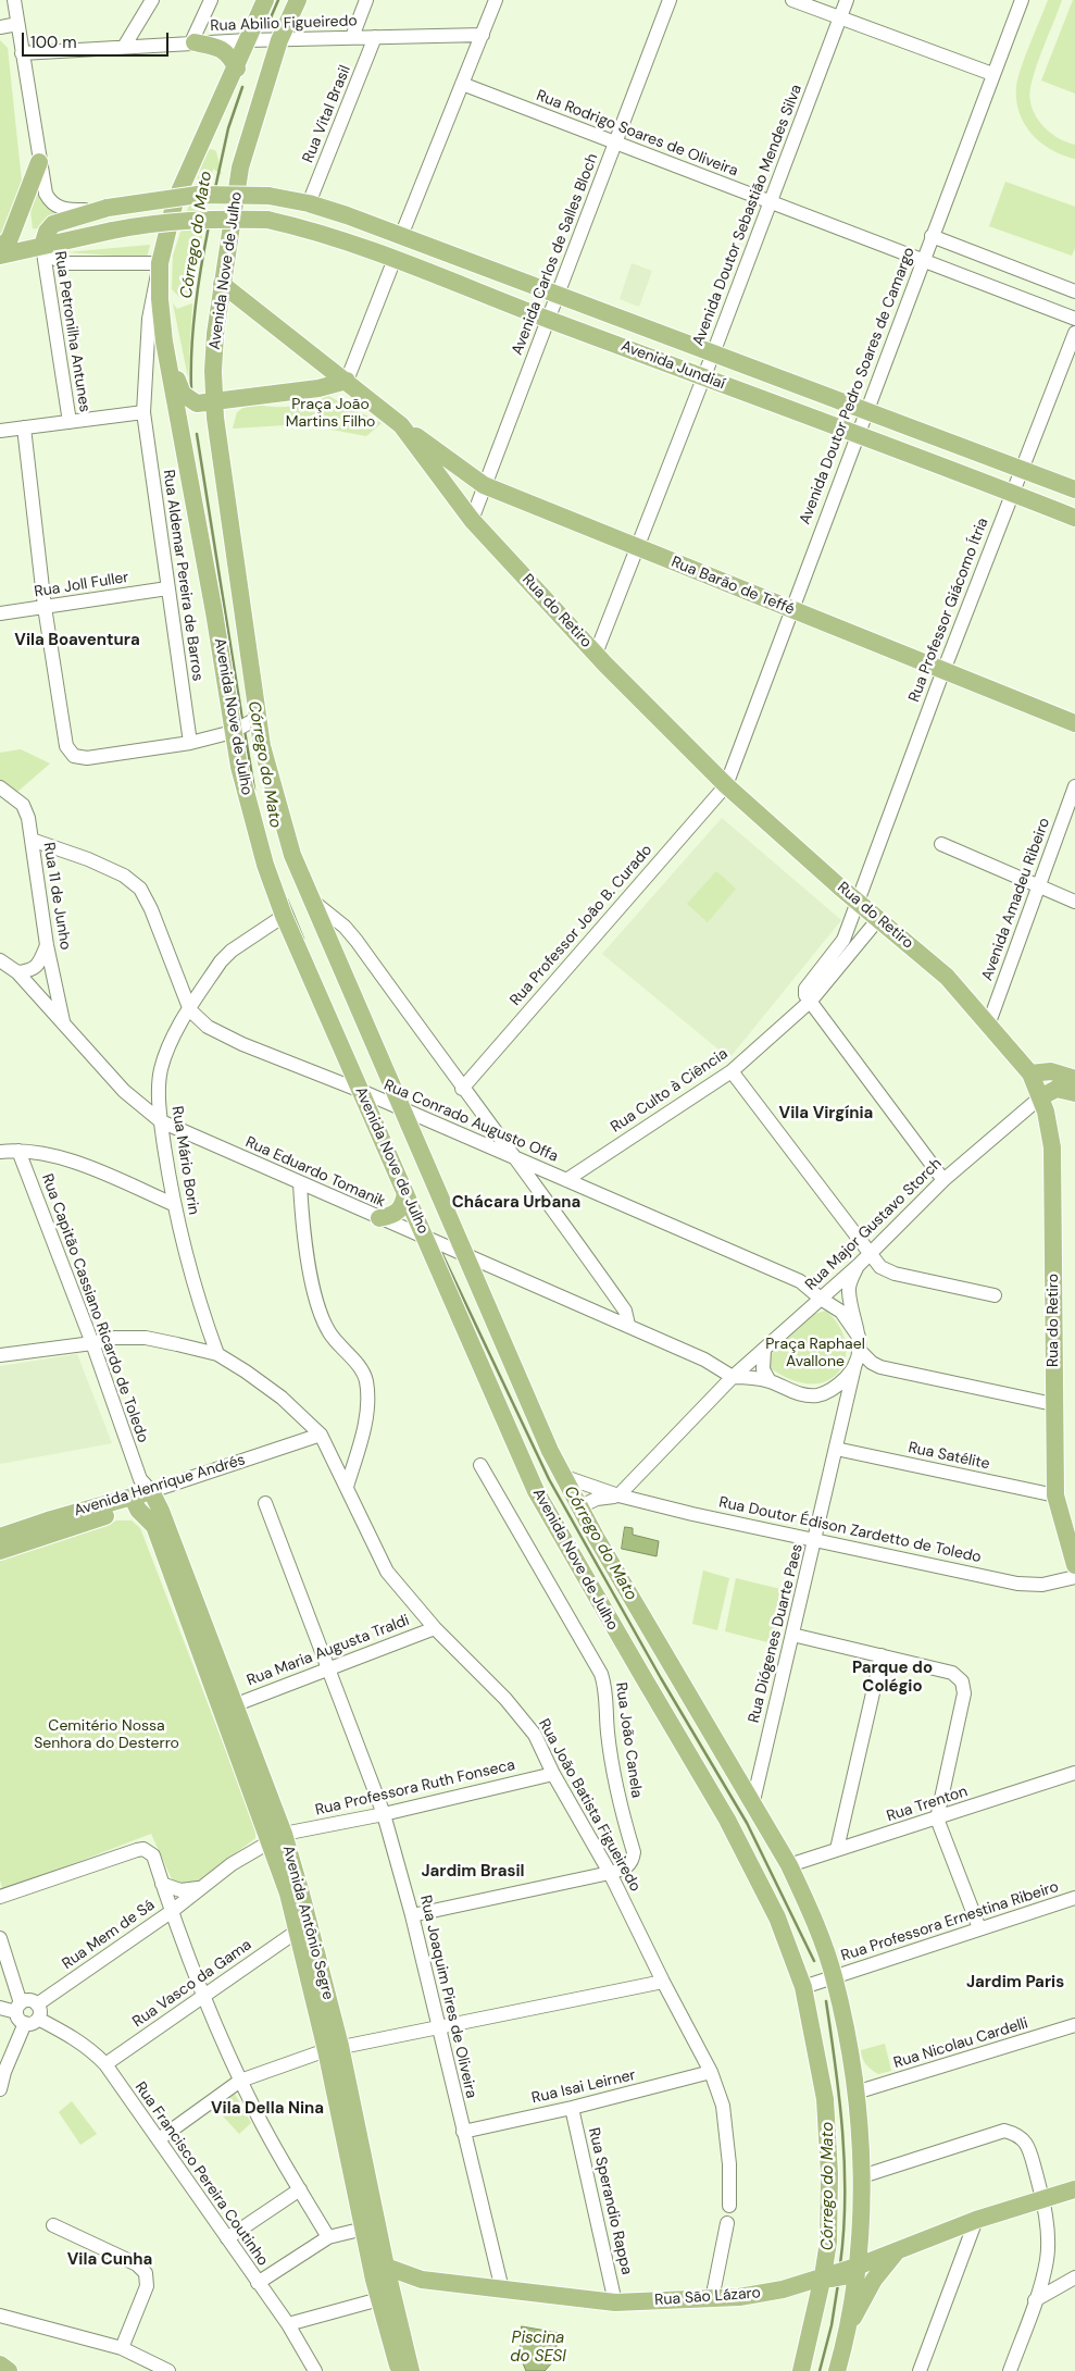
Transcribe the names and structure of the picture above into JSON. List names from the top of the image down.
{
  "streets": {
    "main road": [
      "Avenida Nove de Julho",
      "Avenida Jundiaí",
      "Rua Barão de Teffé",
      "Rua do Retiro",
      "Avenida Henrique Andrés",
      "Avenida Antônio Segre",
      "Rua São Lázaro"
    ],
    "street": [
      "Rua Abilio Figueiredo",
      "Rua Vital Brasil",
      "Rua Rodrigo Soares de Oliveira",
      "Avenida Doutor Sebastião Mendes Silva",
      "Avenida Carlos de Salles Bloch",
      "Rua Petronilha Antunes",
      "Avenida Doutor Pedro Soares de Camargo",
      "Rua Aldemar Pereira de Barros",
      "Rua Joll Fuller",
      "Rua Professor Giácomo Ítria",
      "Rua 11 de Junho",
      "Avenida Amadeu Ribeiro",
      "Rua Professor João B. Curado",
      "Rua Culto à Ciência",
      "Rua Conrado Augusto Offa",
      "Rua Mário Borin",
      "Rua Eduardo Tomanik",
      "Rua Major Gustavo Storch",
      "Rua Capitão Cassiano Ricardo de Toledo",
      "Rua Satélite",
      "Rua Doutor Édison Zardetto de Toledo",
      "Rua Diógenes Duarte Paes",
      "Rua Maria Augusta Traldi",
      "Rua João Canela",
      "Rua Professora Ruth Fonseca",
      "Rua Trenton",
      "Rua João Batista Figueiredo",
      "Rua Professora Ernestina Ribeiro",
      "Rua Mem de Sá",
      "Rua Vasco da Gama",
      "Rua Joaquim Pires de Oliveira",
      "Rua Nicolau Cardelli",
      "Rua Isai Leirner",
      "Rua Francisco Pereira Coutinho",
      "Rua Sperandio Rappa"
    ]
  },
  "crossings": [
    ["Rua Abilio Figueiredo", "Rua Vital Brasil"],
    ["Rua Abilio Figueiredo", "Avenida Nove de Julho"],
    ["Rua Vital Brasil", "Avenida Jundiaí"],
    ["Rua Rodrigo Soares de Oliveira", "Avenida Doutor Sebastião Mendes Silva"],
    ["Rua Rodrigo Soares de Oliveira", "Avenida Carlos de Salles Bloch"],
    ["Rua Rodrigo Soares de Oliveira", "Avenida Doutor Pedro Soares de Camargo"],
    ["Avenida Doutor Sebastião Mendes Silva", "Avenida Jundiaí"],
    ["Avenida Doutor Sebastião Mendes Silva", "Rua Barão de Teffé"],
    ["Avenida Doutor Sebastião Mendes Silva", "Rua do Retiro"],
    ["Avenida Carlos de Salles Bloch", "Avenida Jundiaí"],
    ["Avenida Carlos de Salles Bloch", "Rua Barão de Teffé"],
    ["Avenida Carlos de Salles Bloch", "Rua do Retiro"],
    ["Avenida Nove de Julho", "Rua Aldemar Pereira de Barros"],
    ["Avenida Nove de Julho", "Rua do Retiro"],
    ["Avenida Nove de Julho", "Rua Conrado Augusto Offa"],
    ["Avenida Nove de Julho", "Rua Mário Borin"],
    ["Avenida Nove de Julho", "Rua Eduardo Tomanik"],
    ["Avenida Nove de Julho", "Rua Doutor Édison Zardetto de Toledo"],
    ["Avenida Nove de Julho", "Rua Diógenes Duarte Paes"],
    ["Avenida Nove de Julho", "Rua Trenton"],
    ["Avenida Nove de Julho", "Rua Professora Ernestina Ribeiro"],
    ["Avenida Nove de Julho", "Rua Nicolau Cardelli"],
    ["Avenida Nove de Julho", "Rua São Lázaro"],
    ["Rua Petronilha Antunes", "Avenida Jundiaí"],
    ["Avenida Jundiaí", "Avenida Doutor Pedro Soares de Camargo"],
    ["Avenida Jundiaí", "Rua Professor Giácomo Ítria"],
    ["Avenida Doutor Pedro Soares de Camargo", "Rua Barão de Teffé"],
    ["Avenida Doutor Pedro Soares de Camargo", "Rua do Retiro"],
    ["Avenida Doutor Pedro Soares de Camargo", "Rua Professor João B. Curado"],
    ["Rua Aldemar Pereira de Barros", "Rua Joll Fuller"],
    ["Rua Barão de Teffé", "Rua Professor Giácomo Ítria"],
    ["Rua Barão de Teffé", "Rua do Retiro"],
    ["Rua Professor Giácomo Ítria", "Rua do Retiro"],
    ["Rua do Retiro", "Avenida Amadeu Ribeiro"],
    ["Rua do Retiro", "Rua Professor João B. Curado"],
    ["Rua do Retiro", "Rua Culto à Ciência"],
    ["Rua do Retiro", "Rua Major Gustavo Storch"],
    ["Rua do Retiro", "Rua Satélite"],
    ["Rua 11 de Junho", "Rua Conrado Augusto Offa"],
    ["Rua 11 de Junho", "Rua Eduardo Tomanik"],
    ["Rua Culto à Ciência", "Rua Conrado Augusto Offa"],
    ["Rua Conrado Augusto Offa", "Rua Mário Borin"],
    ["Rua Conrado Augusto Offa", "Rua Major Gustavo Storch"],
    ["Rua Conrado Augusto Offa", "Rua Diógenes Duarte Paes"],
    ["Rua Mário Borin", "Rua Eduardo Tomanik"],
    ["Rua Eduardo Tomanik", "Rua Major Gustavo Storch"],
    ["Rua Major Gustavo Storch", "Rua Doutor Édison Zardetto de Toledo"],
    ["Rua Major Gustavo Storch", "Rua Diógenes Duarte Paes"],
    ["Rua Capitão Cassiano Ricardo de Toledo", "Avenida Henrique Andrés"],
    ["Rua Capitão Cassiano Ricardo de Toledo", "Avenida Antônio Segre"],
    ["Rua Satélite", "Rua Diógenes Duarte Paes"],
    ["Avenida Henrique Andrés", "Rua João Batista Figueiredo"],
    ["Avenida Henrique Andrés", "Avenida Antônio Segre"],
    ["Rua Doutor Édison Zardetto de Toledo", "Rua Diógenes Duarte Paes"],
    ["Rua Maria Augusta Traldi", "Rua João Batista Figueiredo"],
    ["Rua Maria Augusta Traldi", "Avenida Antônio Segre"],
    ["Rua Maria Augusta Traldi", "Rua Joaquim Pires de Oliveira"],
    ["Rua João Canela", "Rua João Batista Figueiredo"],
    ["Rua Professora Ruth Fonseca", "Rua João Batista Figueiredo"],
    ["Rua Professora Ruth Fonseca", "Avenida Antônio Segre"],
    ["Rua Professora Ruth Fonseca", "Rua Mem de Sá"],
    ["Rua Professora Ruth Fonseca", "Rua Joaquim Pires de Oliveira"],
    ["Rua João Batista Figueiredo", "Rua Isai Leirner"],
    ["Avenida Antônio Segre", "Rua Mem de Sá"],
    ["Avenida Antônio Segre", "Rua Vasco da Gama"],
    ["Avenida Antônio Segre", "Rua São Lázaro"],
    ["Rua Mem de Sá", "Rua Francisco Pereira Coutinho"],
    ["Rua Vasco da Gama", "Rua Francisco Pereira Coutinho"],
    ["Rua Joaquim Pires de Oliveira", "Rua Isai Leirner"],
    ["Rua Joaquim Pires de Oliveira", "Rua São Lázaro"],
    ["Rua Isai Leirner", "Rua Sperandio Rappa"],
    ["Rua Sperandio Rappa", "Rua São Lázaro"]
  ],
  "districts": [
    "Vila Boaventura",
    "Vila Virgínia",
    "Chácara Urbana",
    "Parque do Colégio",
    "Jardim Brasil",
    "Jardim Paris",
    "Vila Della Nina",
    "Vila Cunha"
  ],
  "water": ["Córrego do Mato", "Piscina do SESI"],
  "parks": ["Praça João Martins Filho", "Praça Raphael Avallone", "Cemitério Nossa Senhora do Desterro"],
  "scale_bar": "100 m"
}
